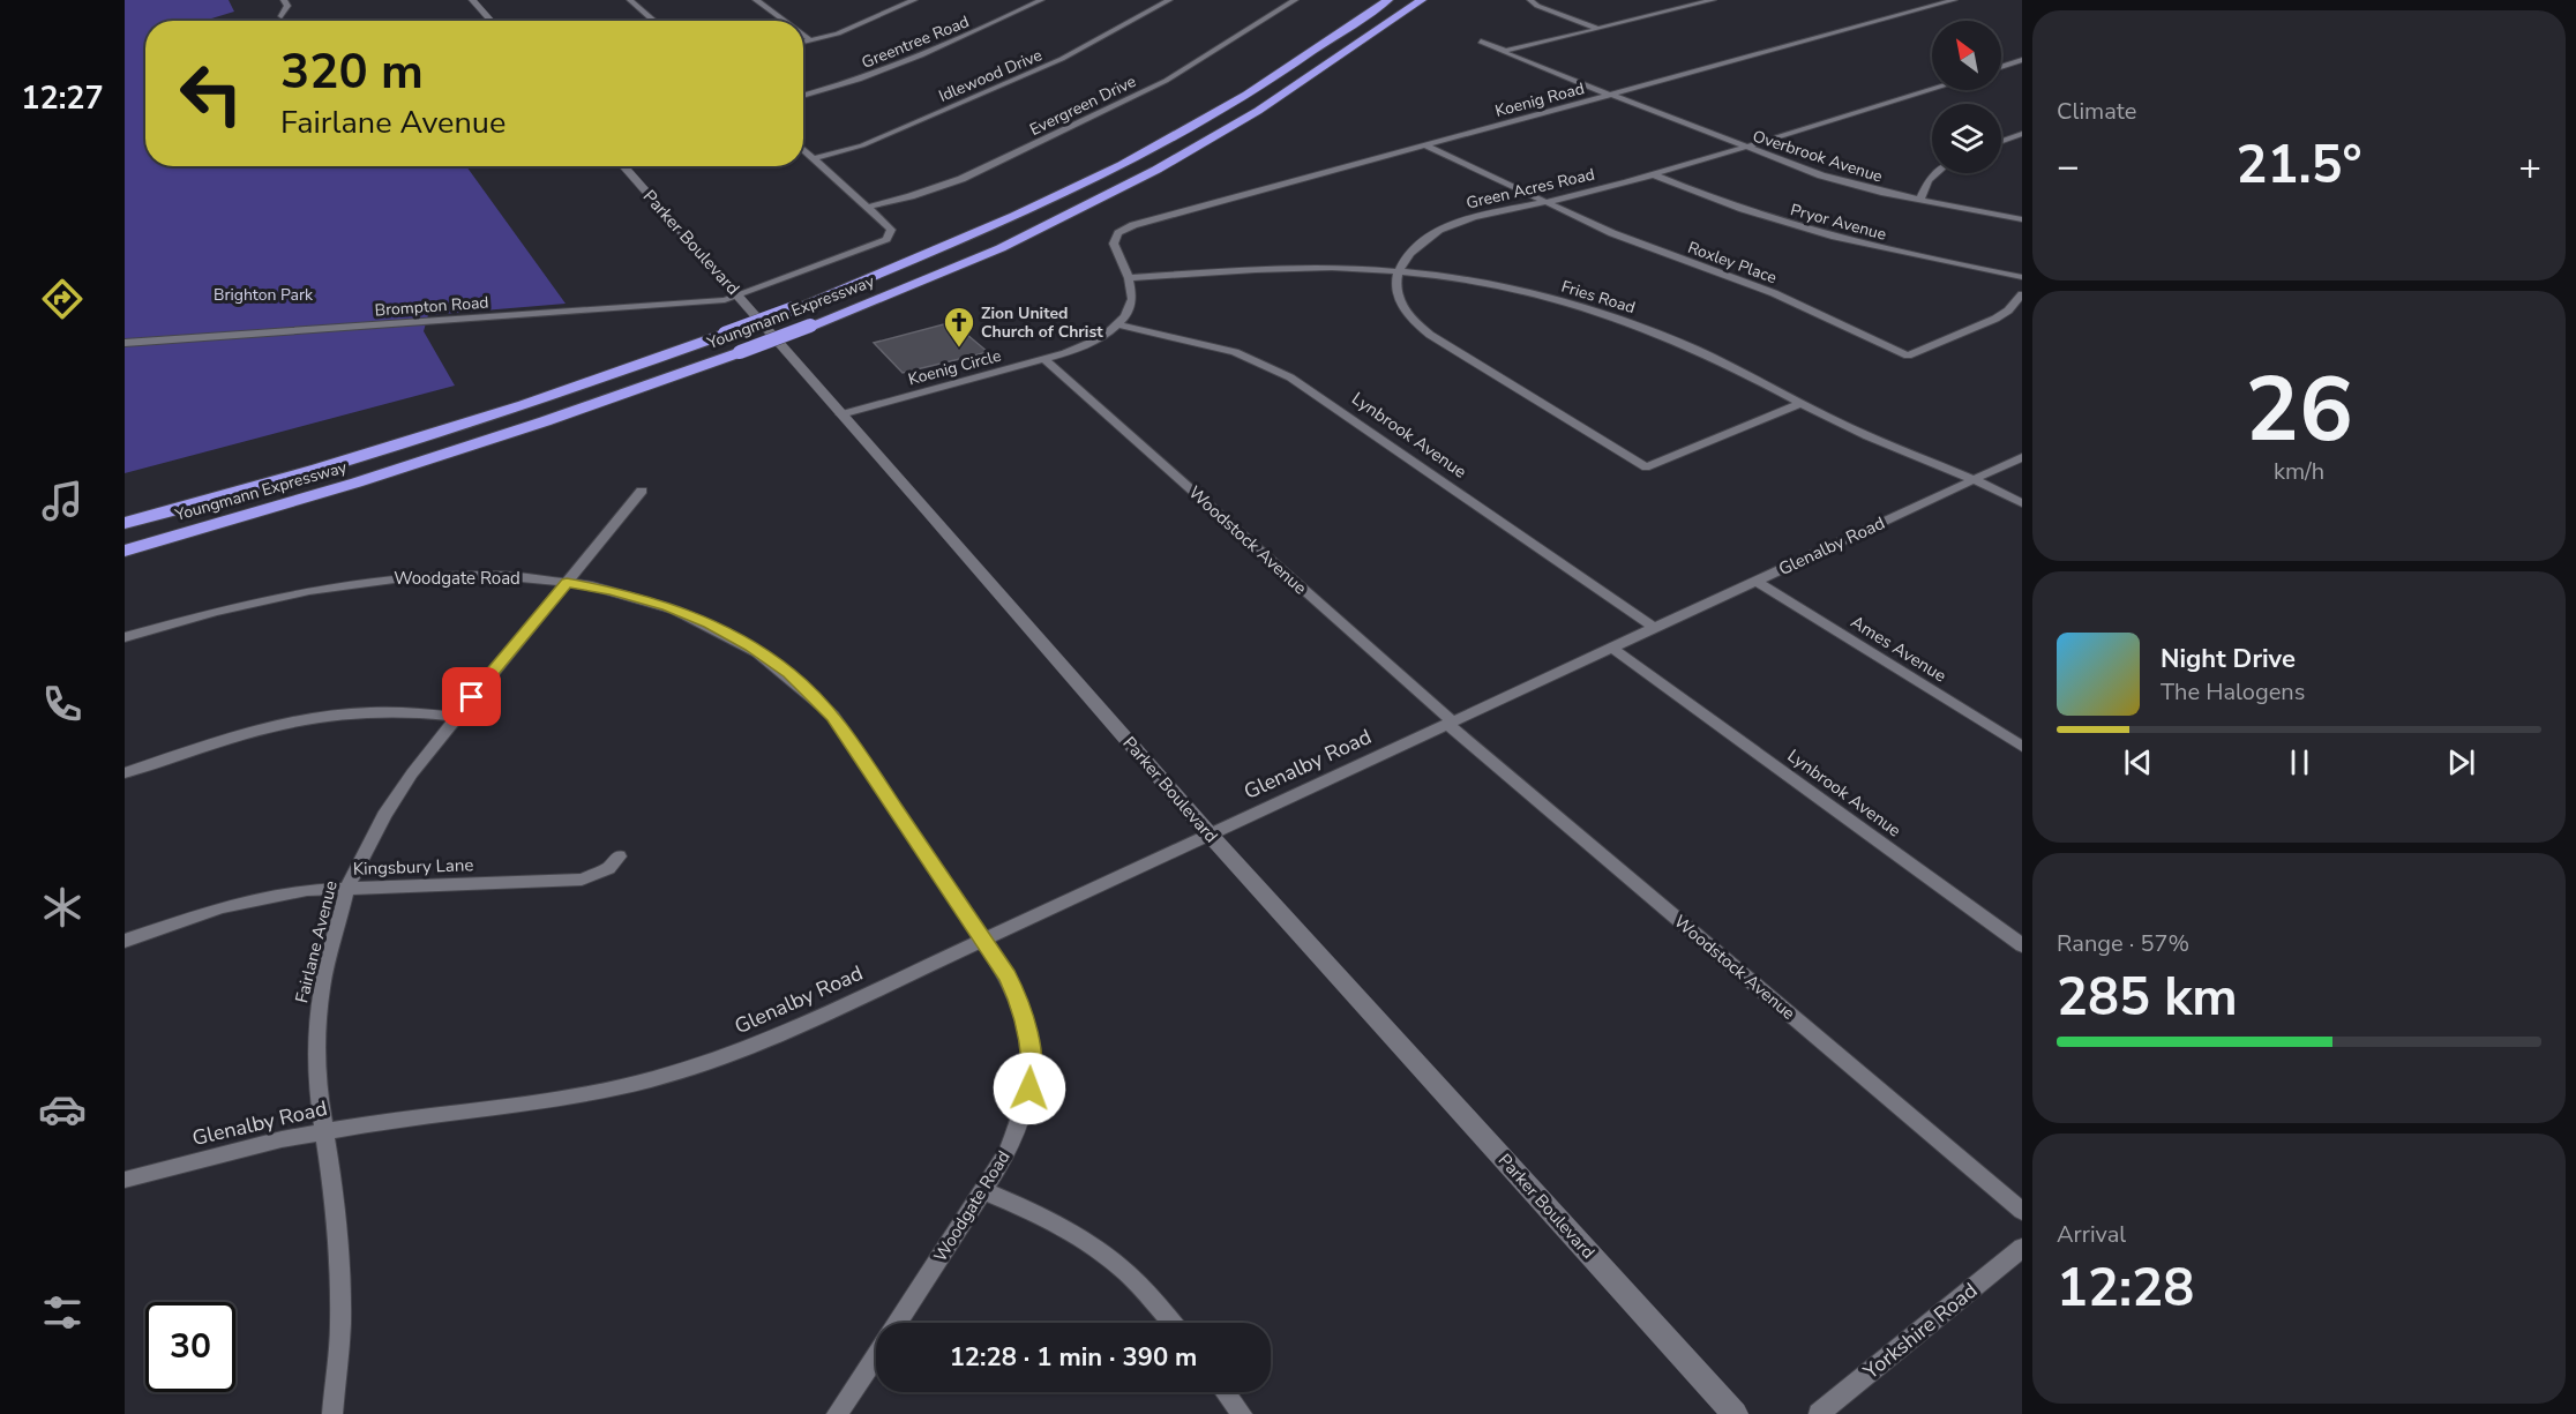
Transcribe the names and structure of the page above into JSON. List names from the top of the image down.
{
  "streets": {
    "highway": ["Youngmann Expressway"],
    "street": [
      "Greentree Road",
      "Idlewood Drive",
      "Koenig Road",
      "Evergreen Drive",
      "Overbrook Avenue",
      "Green Acres Road",
      "Pryor Avenue",
      "Parker Boulevard",
      "Roxley Place",
      "Fries Road",
      "Brompton Road",
      "Koenig Circle",
      "Lynbrook Avenue",
      "Woodstock Avenue",
      "Glenalby Road",
      "Woodgate Road",
      "Ames Avenue",
      "Kingsbury Lane",
      "Fairlane Avenue",
      "Yorkshire Road"
    ]
  },
  "crossings": [
    ["Koenig Road", "Overbrook Avenue"],
    ["Koenig Road", "Roxley Place"],
    ["Koenig Road", "Fries Road"],
    ["Overbrook Avenue", "Green Acres Road"],
    ["Green Acres Road", "Pryor Avenue"],
    ["Green Acres Road", "Roxley Place"],
    ["Green Acres Road", "Fries Road"],
    ["Parker Boulevard", "Brompton Road"],
    ["Parker Boulevard", "Koenig Circle"],
    ["Parker Boulevard", "Glenalby Road"],
    ["Fries Road", "Glenalby Road"],
    ["Koenig Circle", "Lynbrook Avenue"],
    ["Koenig Circle", "Woodstock Avenue"],
    ["Lynbrook Avenue", "Glenalby Road"],
    ["Woodstock Avenue", "Glenalby Road"],
    ["Glenalby Road", "Woodgate Road"],
    ["Glenalby Road", "Ames Avenue"],
    ["Glenalby Road", "Fairlane Avenue"],
    ["Woodgate Road", "Fairlane Avenue"],
    ["Kingsbury Lane", "Fairlane Avenue"]
  ],
  "parks": ["Brighton Park"],
  "places": {
    "church": ["Zion United Church of Christ"]
  },
  "north": "top left",
  "page": {
    "tabs": "12:27",
    "tile": [
      "Climate",
      ["26", "km/h"],
      ["Range · 57%", "285 km"],
      ["Arrival", "12:28"]
    ],
    "turn": ["320 m", "Fairlane Avenue"],
    "heat": ["−", "21.5°", "+"],
    "song": ["Night Drive", "The Halogens"],
    "limit": "30",
    "trip": "12:28 · 1 min · 390 m"
  }
}
